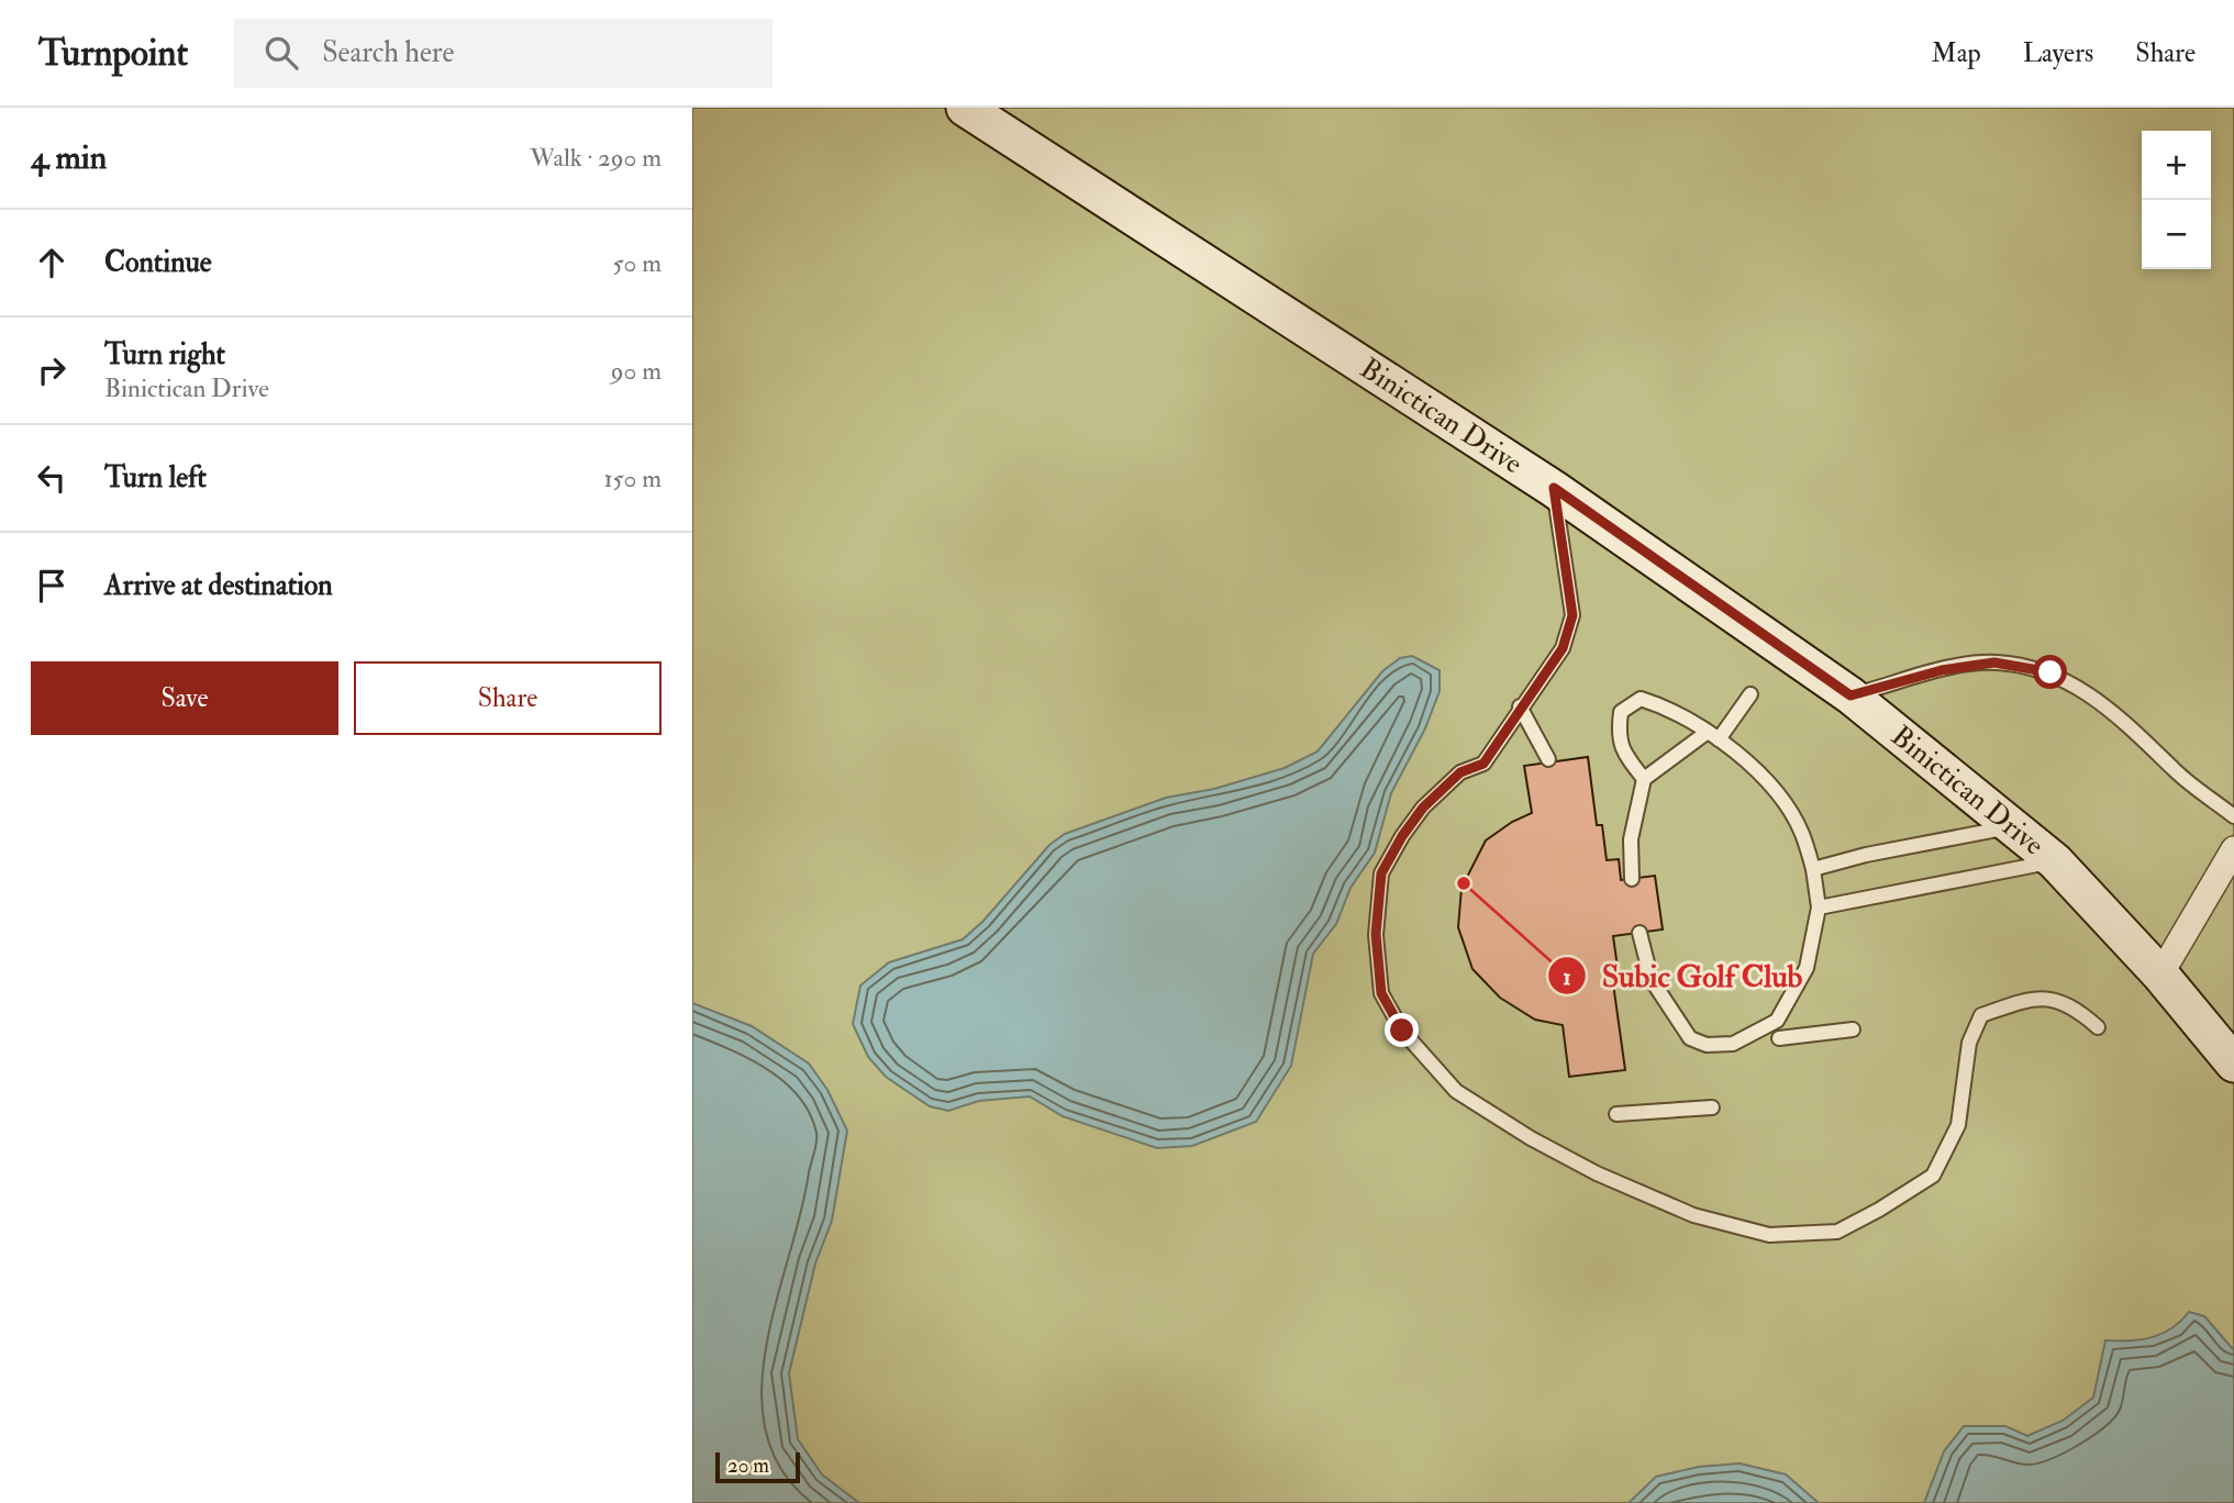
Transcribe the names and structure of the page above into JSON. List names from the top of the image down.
{
  "streets": {
    "street": ["Binictican Drive"]
  },
  "places": ["Subic Golf Club"],
  "scale_bar": "20 m",
  "page": {
    "header": "Turnpoint",
    "search": "Search here",
    "nav": ["Map", "Layers", "Share"],
    "heading": ["4 min", "Walk · 290 m"],
    "map_buttons": ["+", "−"],
    "list": [
      ["Continue", "50 m"],
      ["Turn right", "Binictican Drive", "90 m"],
      ["Turn left", "150 m"],
      "Arrive at destination"
    ],
    "buttons": ["Save", "Share"],
    "scale": "20 m"
  }
}
